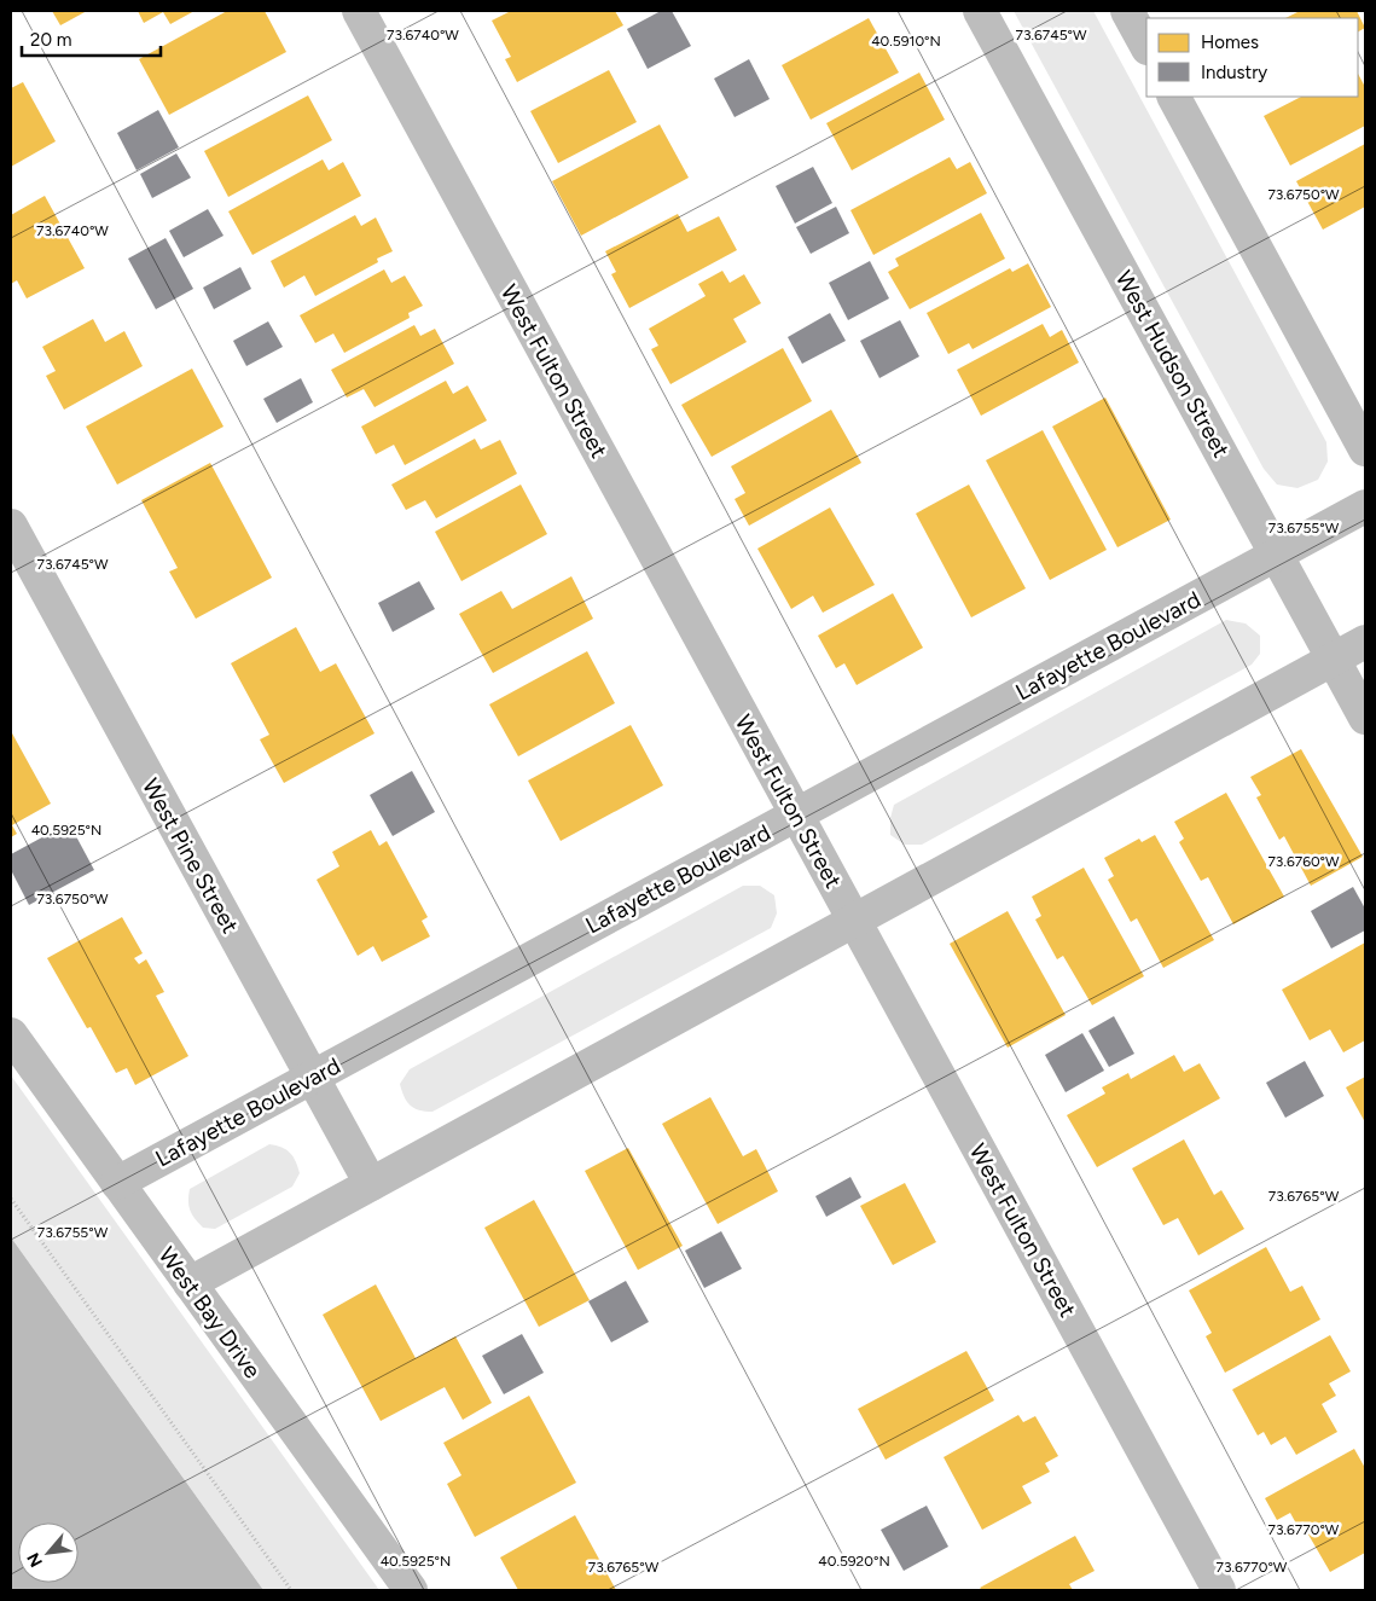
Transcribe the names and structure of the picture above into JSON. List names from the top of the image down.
{
  "streets": {
    "street": [
      "West Hudson Street",
      "West Fulton Street",
      "Lafayette Boulevard",
      "West Pine Street",
      "West Bay Drive"
    ]
  },
  "crossings": [
    ["West Hudson Street", "Lafayette Boulevard"],
    ["West Fulton Street", "Lafayette Boulevard"],
    ["Lafayette Boulevard", "West Pine Street"],
    ["Lafayette Boulevard", "West Bay Drive"]
  ],
  "legend": ["Homes", "Industry"],
  "scale_bar": "20 m",
  "north": "bottom left",
  "coordinates": [
    "73.6745°W",
    "73.6740°W",
    "40.5910°N",
    "73.6750°W",
    "73.6755°W",
    "40.5925°N",
    "73.6760°W",
    "73.6765°W",
    "73.6770°W",
    "40.5920°N"
  ]
}
